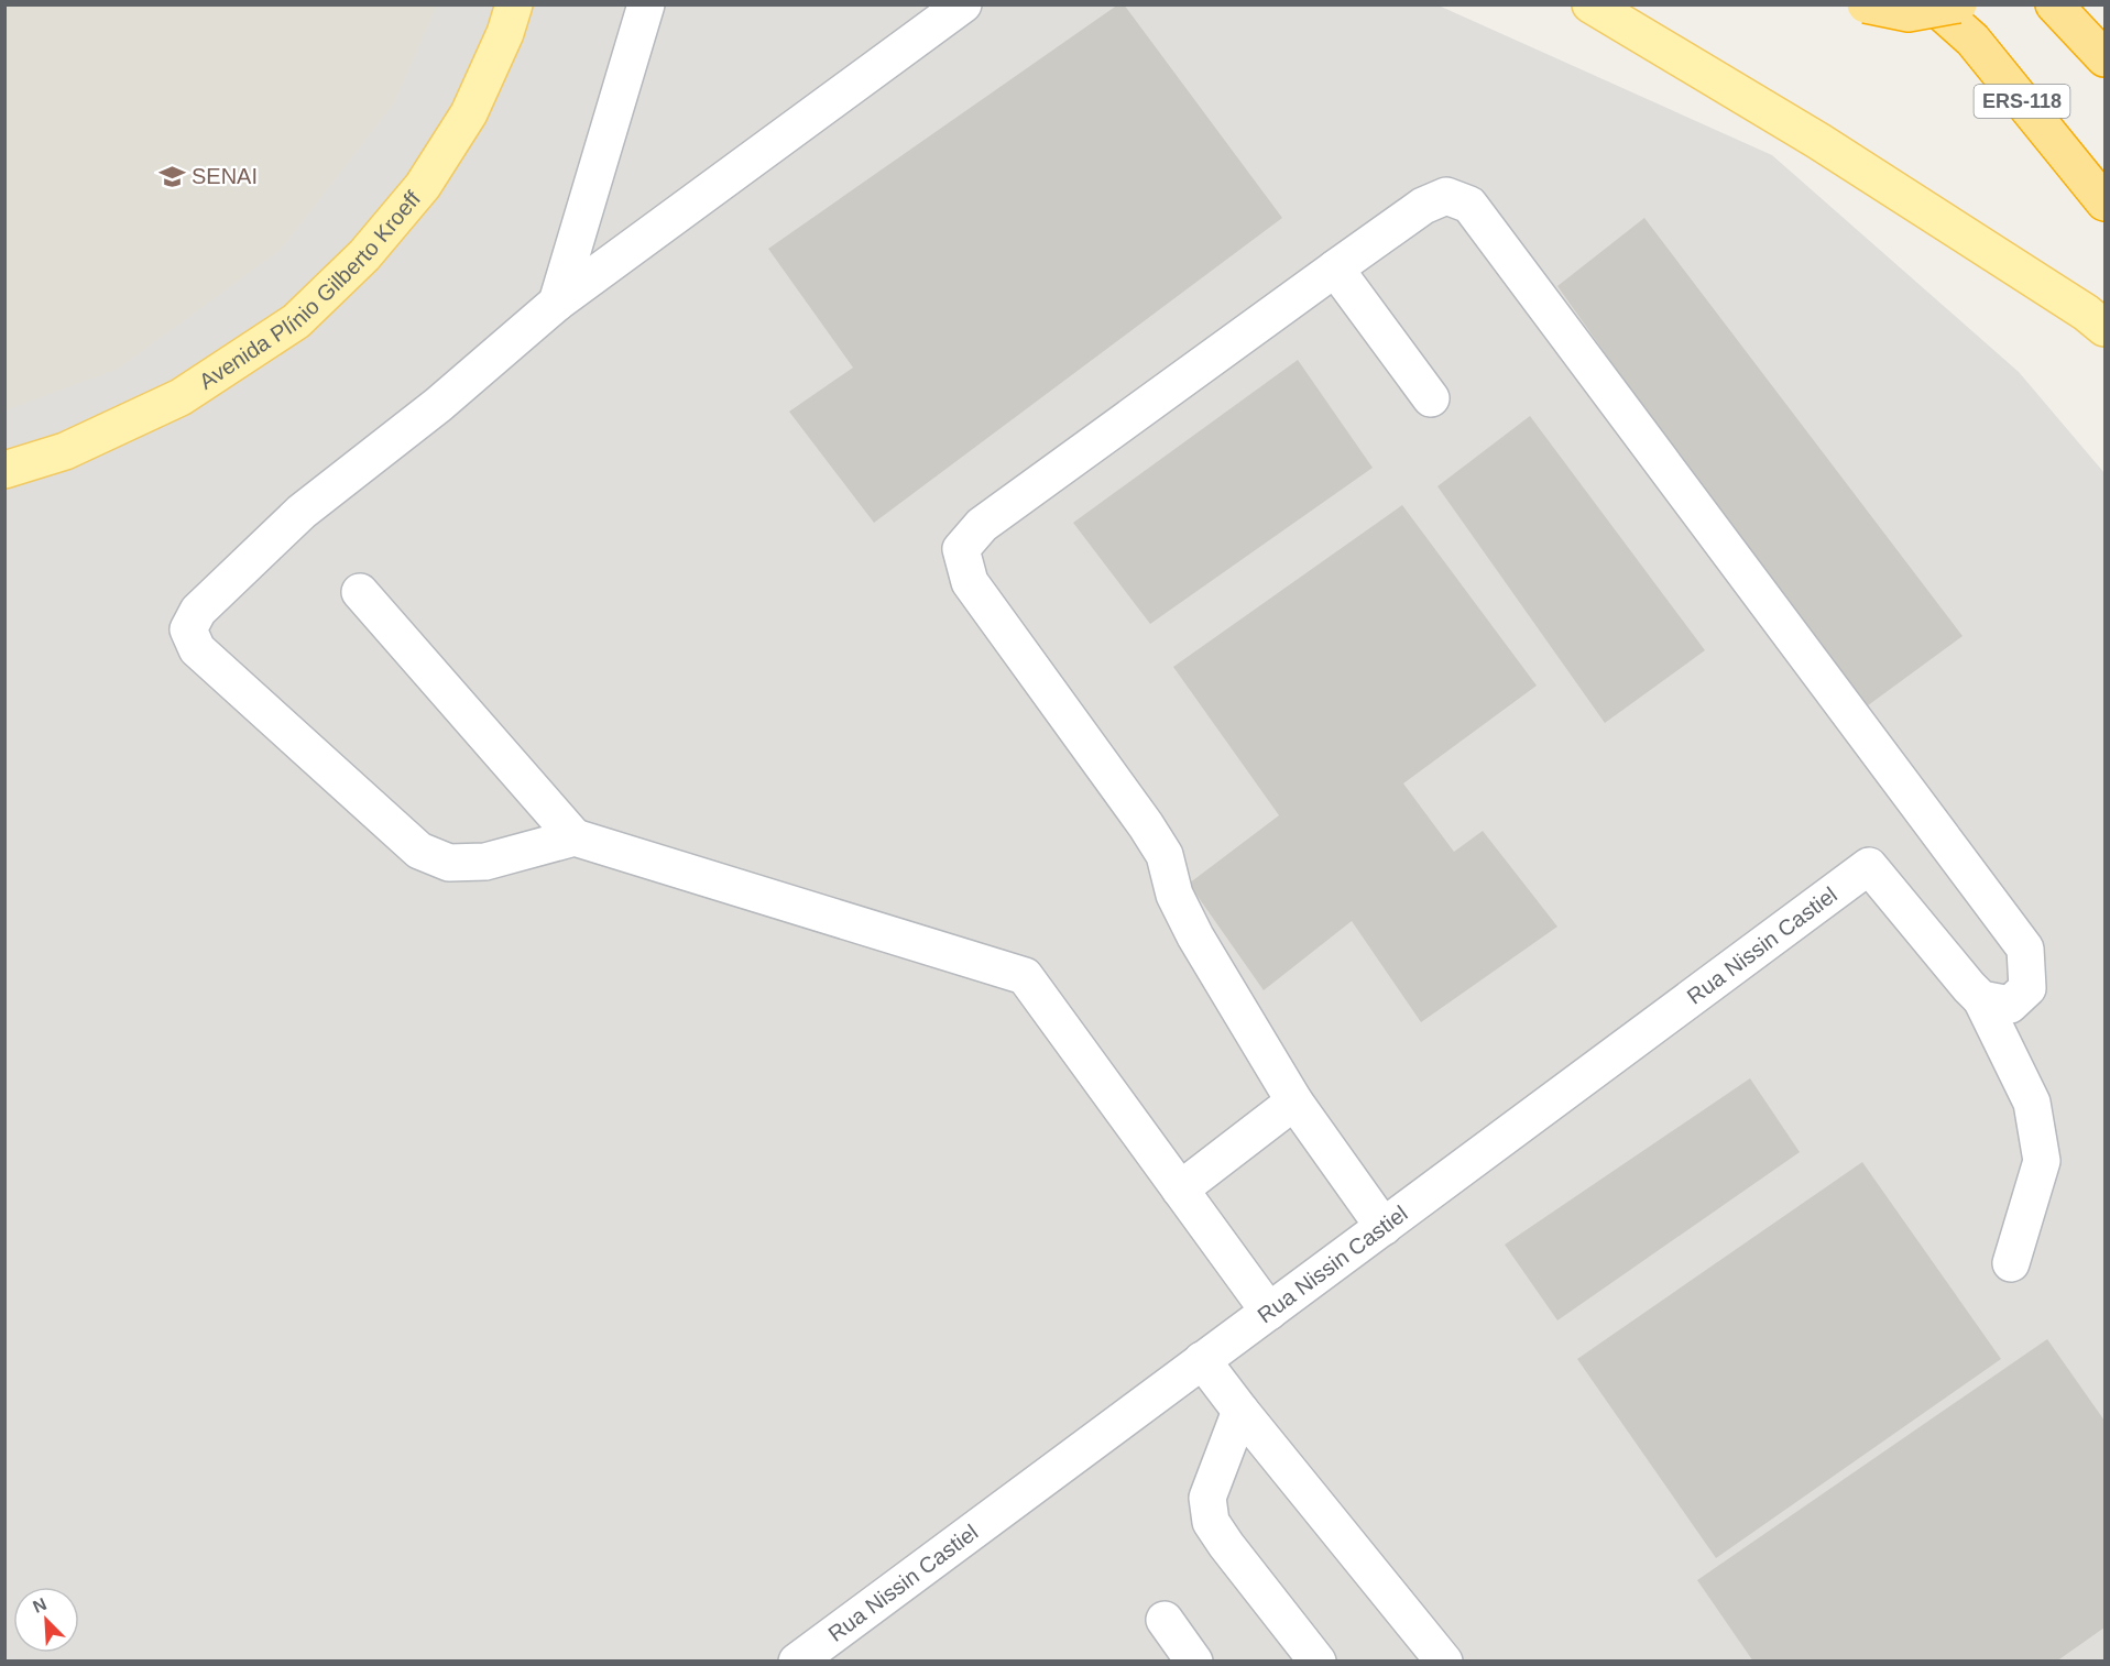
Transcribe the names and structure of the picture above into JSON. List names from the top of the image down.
{
  "streets": {
    "highway": ["ERS-118"],
    "main road": ["Avenida Plínio Gilberto Kroeff"],
    "street": ["Rua Nissin Castiel"]
  },
  "places": {
    "school or university": ["SENAI"]
  },
  "north": "top left"
}
